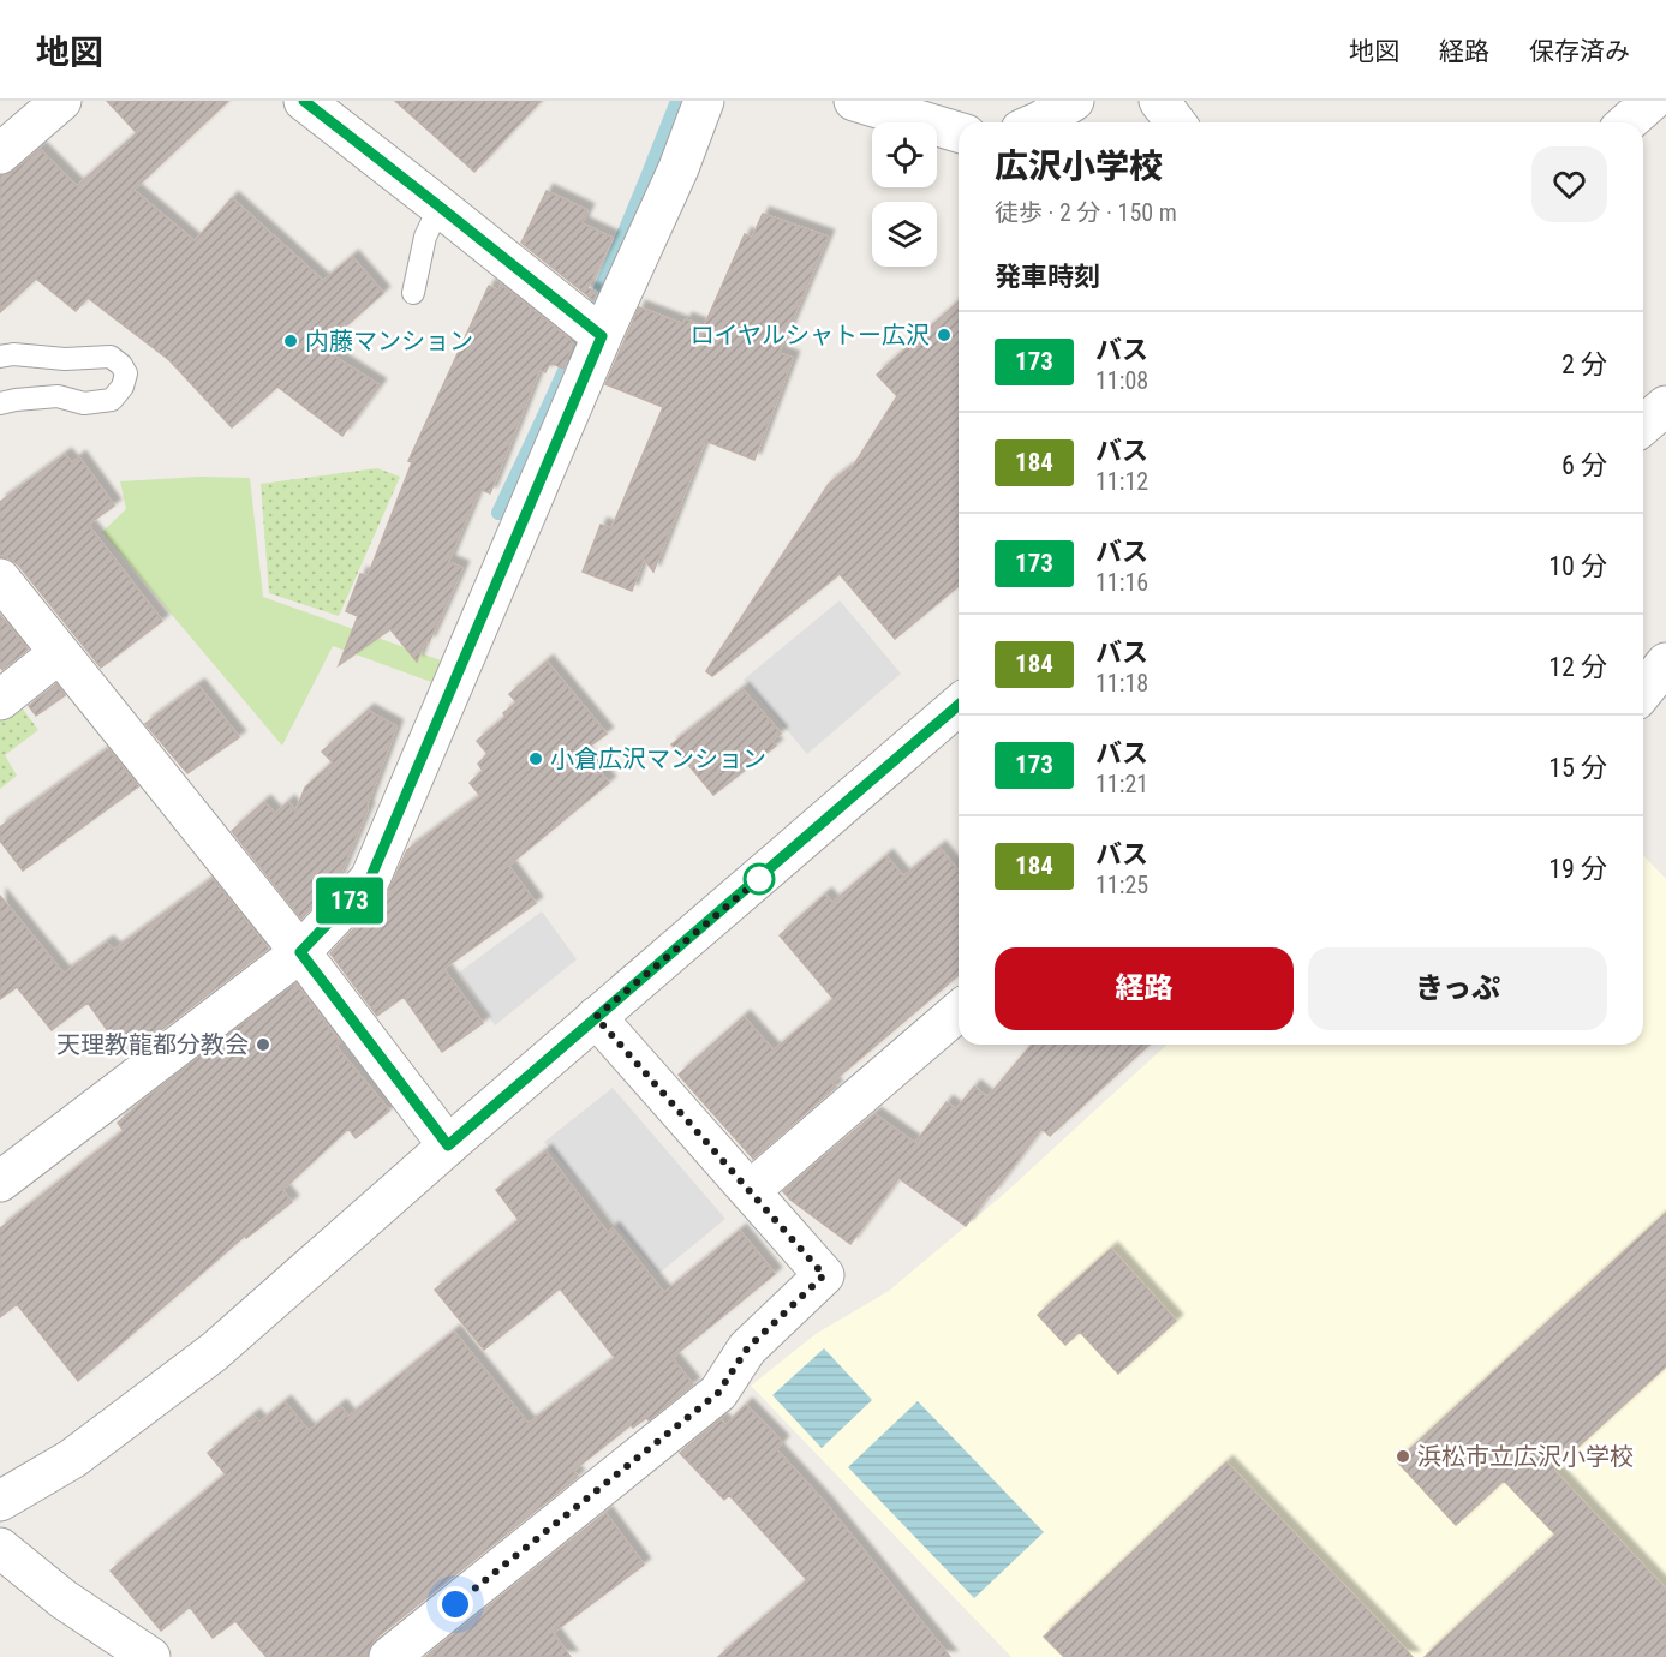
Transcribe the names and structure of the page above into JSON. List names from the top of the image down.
{
  "places": [
    "ロイヤルシャトー広沢",
    "内藤マンション",
    "小倉広沢マンション",
    "天理教龍都分教会",
    "浜松市立広沢小学校"
  ],
  "lines": ["bus line 173"],
  "page": {
    "header": "地図",
    "nav": ["地図", "経路", "保存済み"],
    "on_map": "173",
    "heading": [
      ["広沢小学校", "徒歩 · 2 分 · 150 m"],
      "発車時刻"
    ],
    "list": [
      {
        "mark": "173",
        "name": "バス",
        "note": "11:08",
        "value": "2 分"
      },
      {
        "mark": "184",
        "name": "バス",
        "note": "11:12",
        "value": "6 分"
      },
      {
        "mark": "173",
        "name": "バス",
        "note": "11:16",
        "value": "10 分"
      },
      {
        "mark": "184",
        "name": "バス",
        "note": "11:18",
        "value": "12 分"
      },
      {
        "mark": "173",
        "name": "バス",
        "note": "11:21",
        "value": "15 分"
      },
      {
        "mark": "184",
        "name": "バス",
        "note": "11:25",
        "value": "19 分"
      }
    ],
    "buttons": ["経路", "きっぷ"]
  }
}
